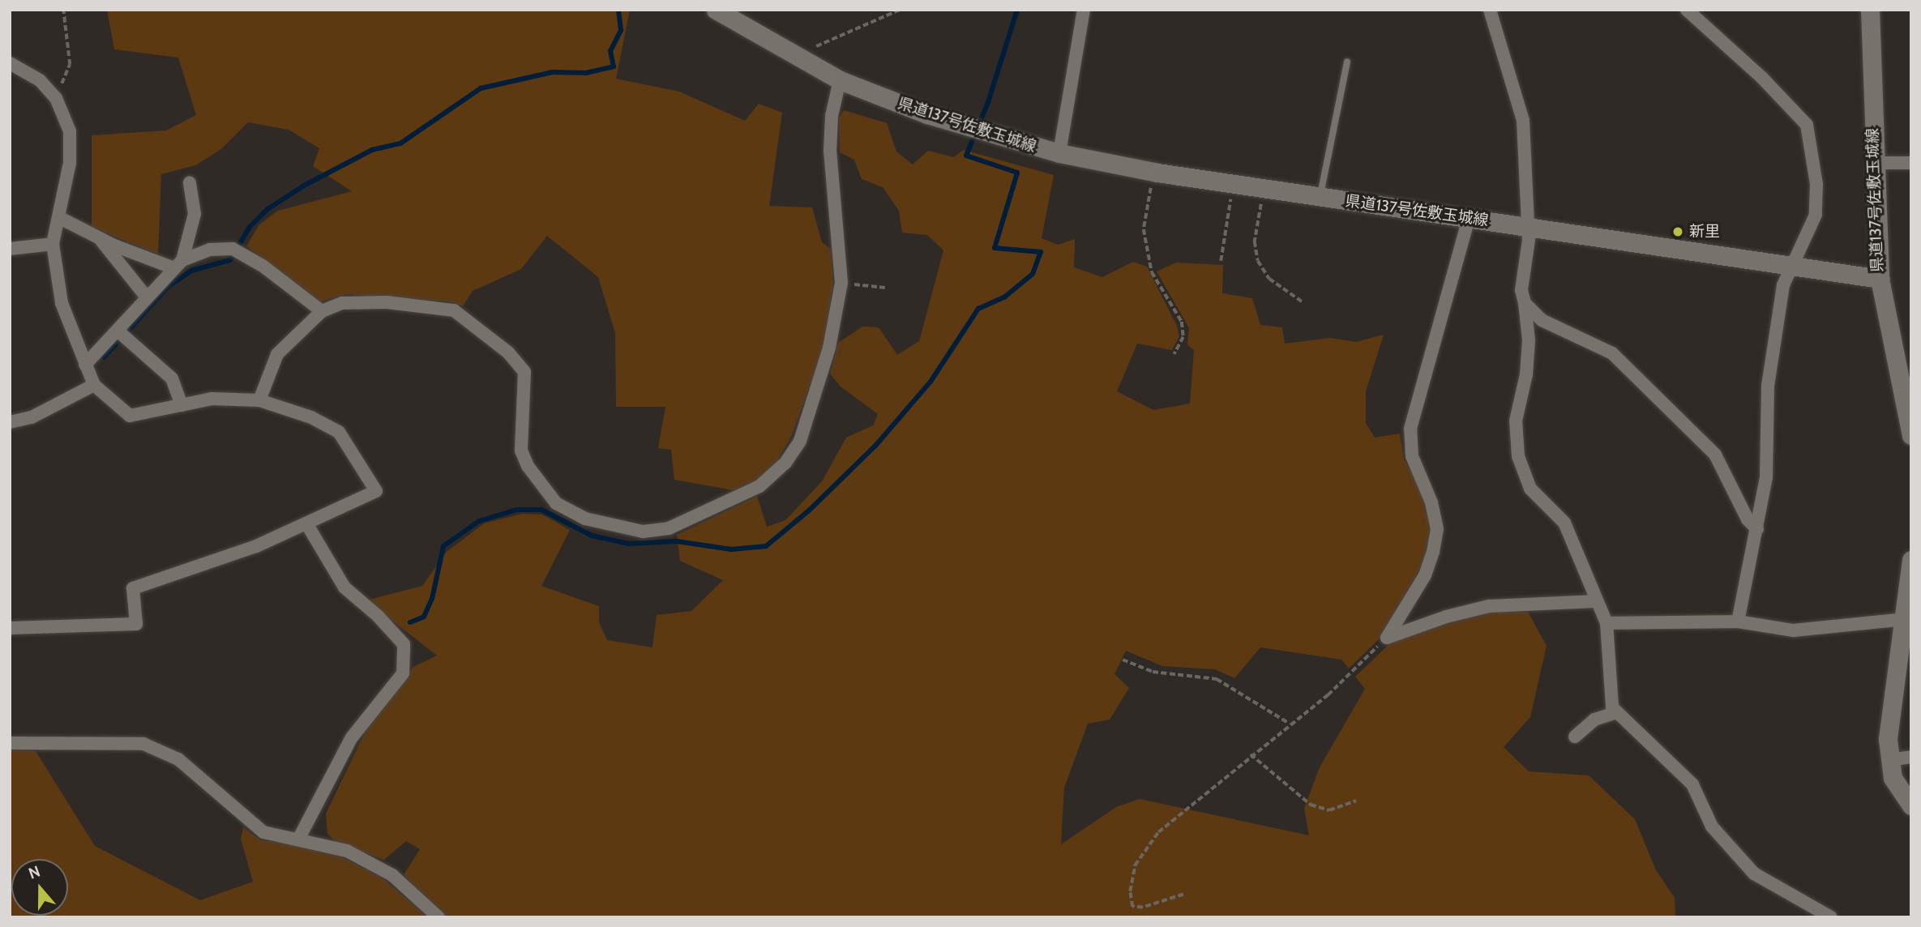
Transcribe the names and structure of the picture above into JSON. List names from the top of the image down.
{
  "streets": {
    "main road": ["県道137号佐敷玉城線"]
  },
  "places": ["新里"],
  "north": "top"
}
